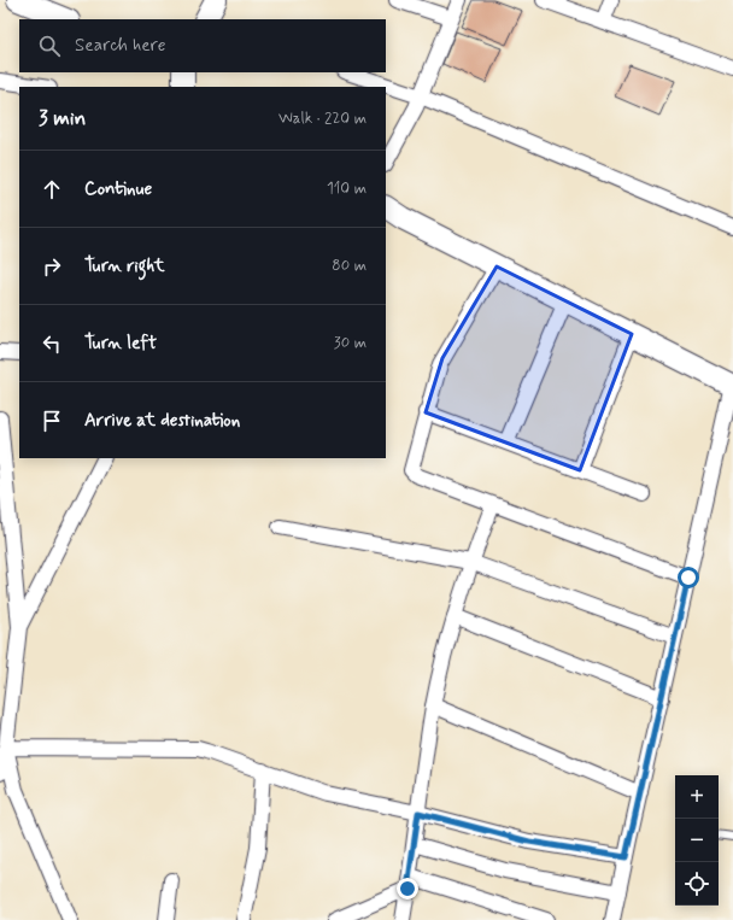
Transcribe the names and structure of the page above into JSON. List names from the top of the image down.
{
  "page": {
    "search": "Search here",
    "heading": ["3 min", "Walk · 220 m"],
    "list": [
      ["Continue", "110 m"],
      ["Turn right", "80 m"],
      ["Turn left", "30 m"],
      "Arrive at destination"
    ],
    "map_buttons": ["+", "−"]
  }
}
